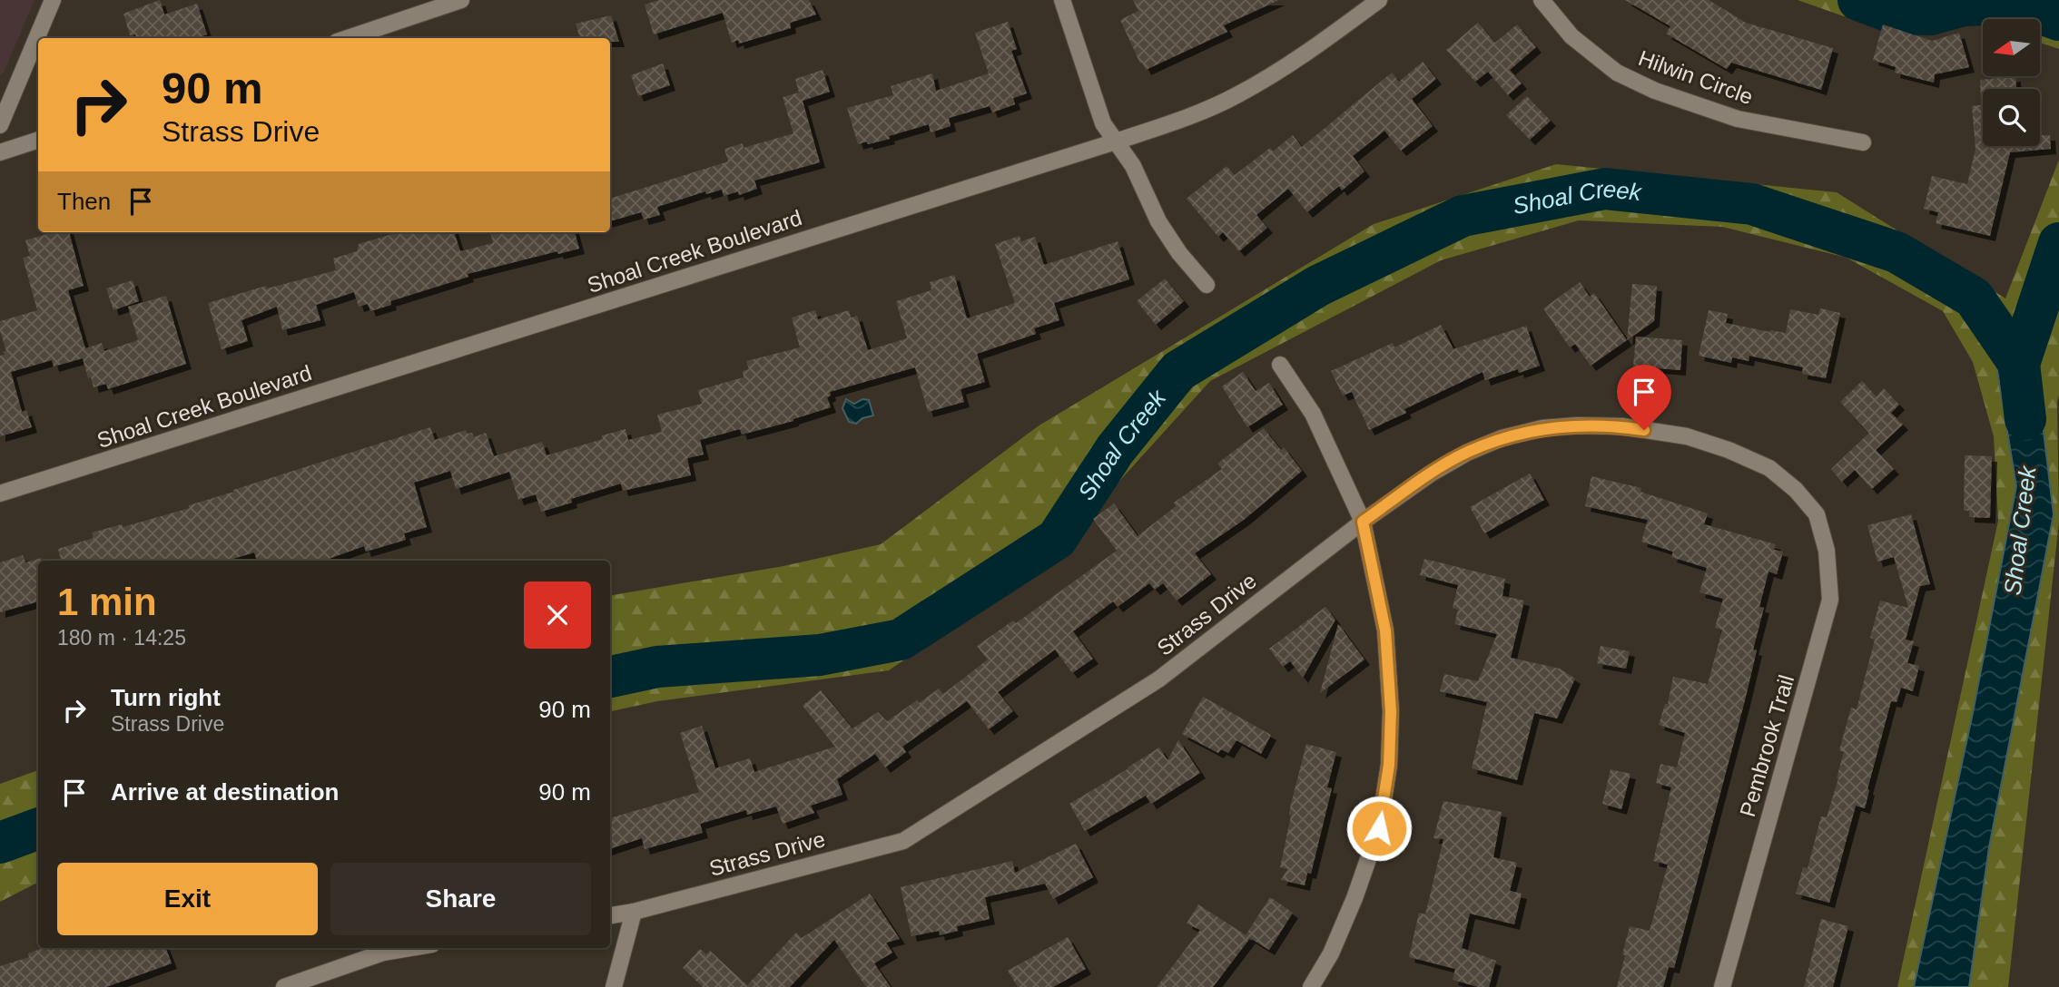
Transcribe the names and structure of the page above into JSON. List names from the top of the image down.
{
  "streets": {
    "street": [
      "Hilwin Circle",
      "Shoal Creek Boulevard",
      "Strass Drive",
      "Pembrook Trail"
    ]
  },
  "crossings": [
    ["Strass Drive", "Pembrook Trail"]
  ],
  "water": ["Shoal Creek"],
  "north": "left",
  "page": {
    "turn": ["90 m", "Strass Drive"],
    "then": "Then",
    "heading": ["1 min", "180 m · 14:25"],
    "list": [
      {
        "name": "Turn right",
        "note": "Strass Drive",
        "value": "90 m"
      },
      {
        "name": "Arrive at destination",
        "value": "90 m"
      }
    ],
    "buttons": ["Exit", "Share"]
  }
}
